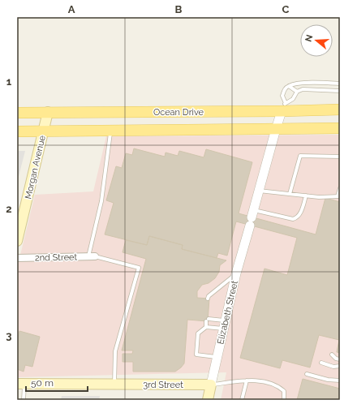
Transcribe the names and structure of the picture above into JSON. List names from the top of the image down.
{
  "streets": {
    "main road": [
      "Ocean Drive",
      "Morgan Avenue",
      "Elizabeth Street",
      "3rd Street"
    ],
    "street": ["2nd Street"]
  },
  "crossings": [
    ["Ocean Drive", "Morgan Avenue"],
    ["Ocean Drive", "Elizabeth Street"],
    ["Elizabeth Street", "3rd Street"]
  ],
  "scale_bar": "50 m",
  "north": "left",
  "grid": {
    "columns": ["A", "B", "C"],
    "rows": ["1", "2", "3"]
  }
}
